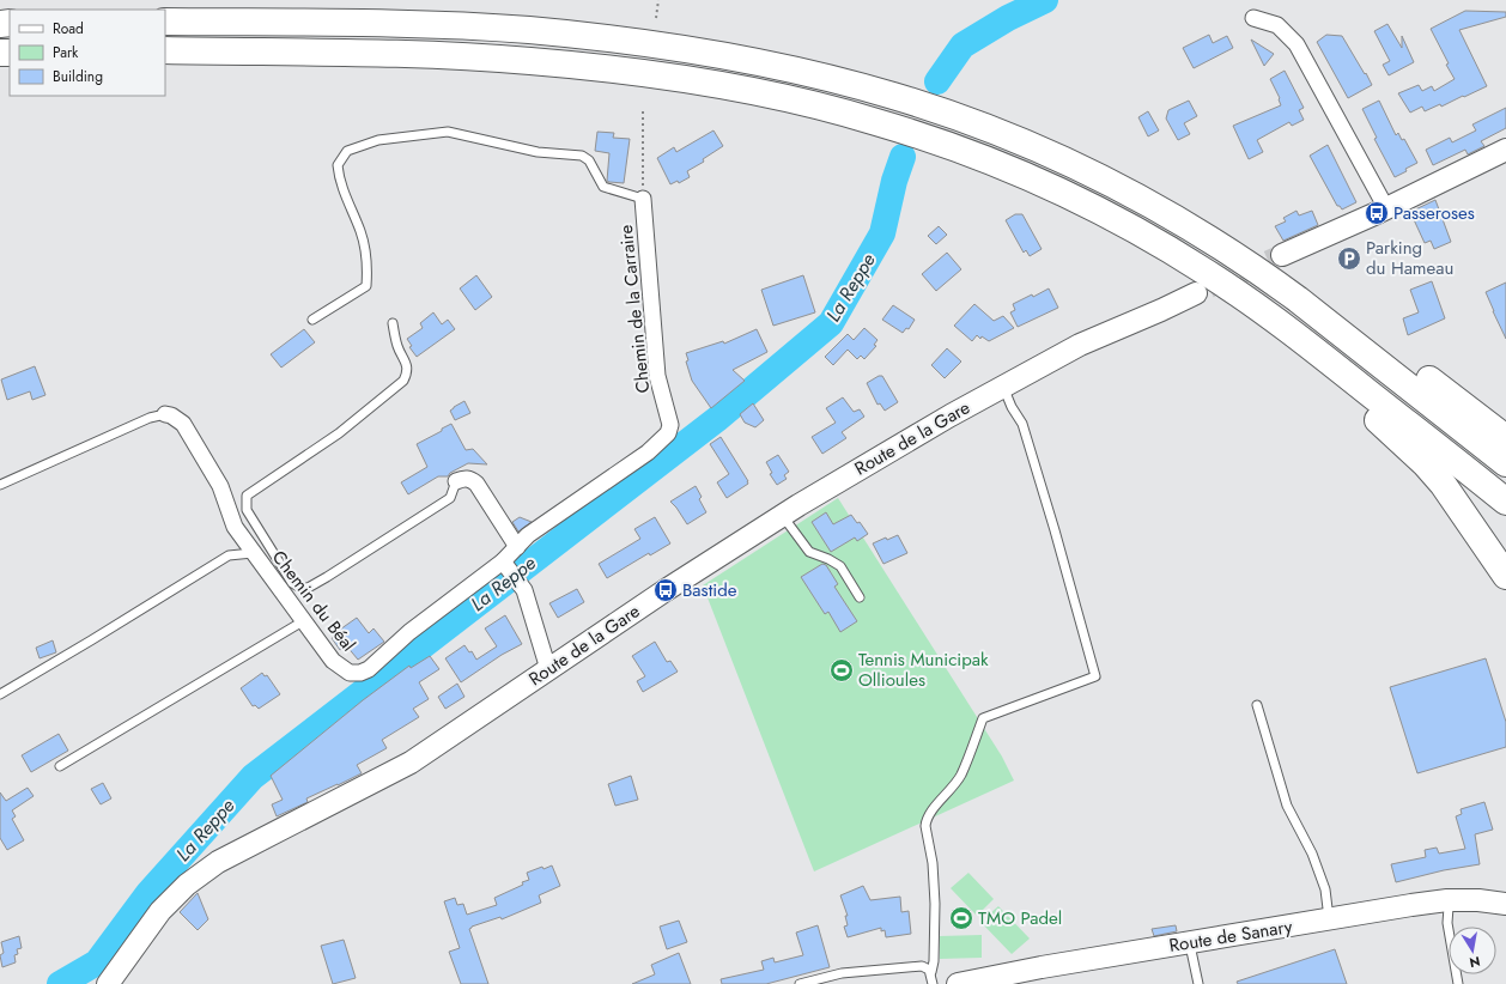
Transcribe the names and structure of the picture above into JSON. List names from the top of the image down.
{
  "streets": {
    "street": [
      "Chemin de la Carraire",
      "Route de la Gare",
      "Chemin du Béal",
      "Route de Sanary"
    ]
  },
  "crossings": [
    ["Chemin de la Carraire", "Chemin du Béal"]
  ],
  "water": ["La Reppe"],
  "places": {
    "bus stop": ["Passeroses", "Bastide"],
    "parking": ["Parking du Hameau"],
    "sports": ["Tennis Municipak Ollioules", "TMO Padel"]
  },
  "legend": ["Road", "Park", "Building"],
  "north": "bottom"
}
